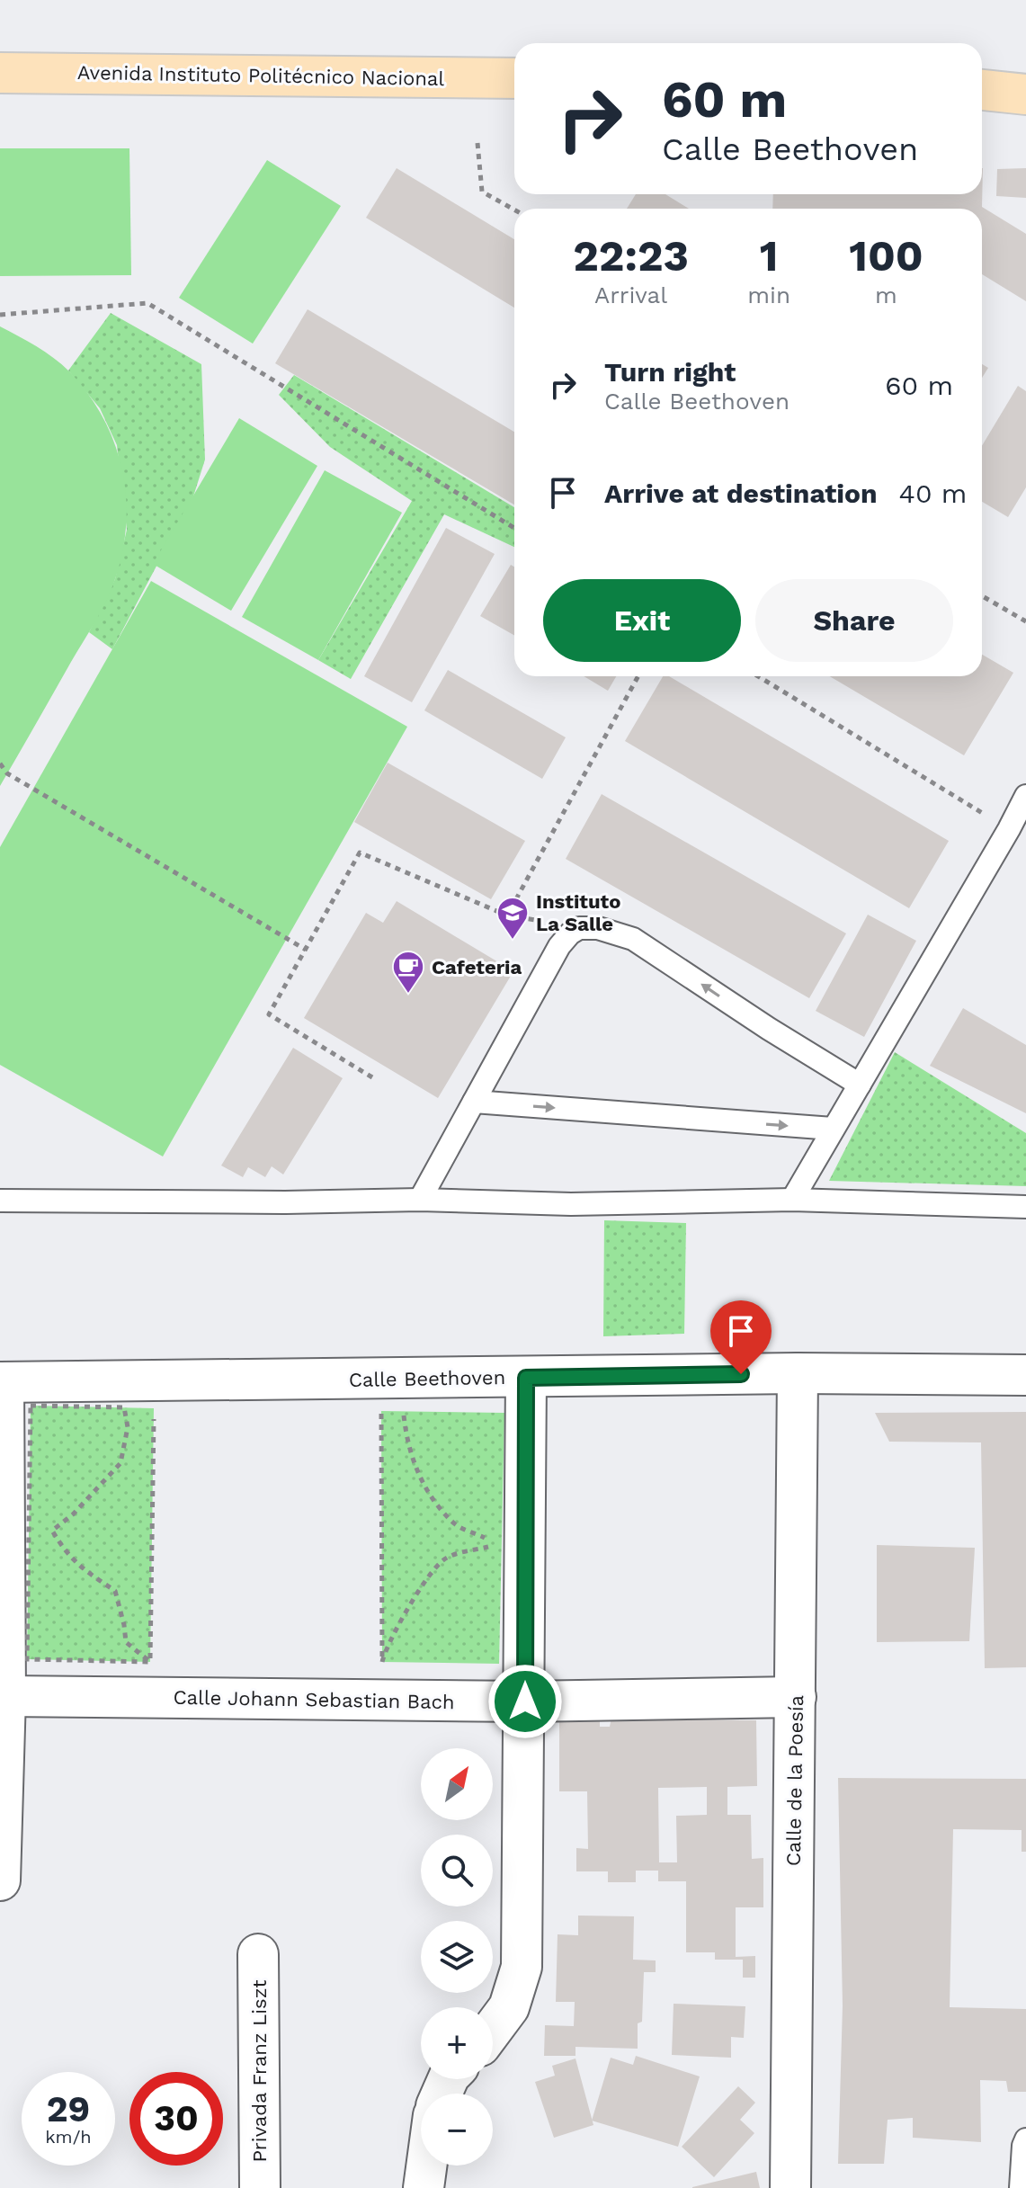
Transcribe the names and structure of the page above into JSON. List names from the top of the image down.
{
  "streets": {
    "main road": ["Avenida Instituto Politécnico Nacional"],
    "street": [
      "Calle Beethoven",
      "Calle Johann Sebastian Bach",
      "Calle de la Poesía",
      "Privada Franz Liszt"
    ]
  },
  "crossings": [
    ["Calle Beethoven", "Calle de la Poesía"],
    ["Calle Johann Sebastian Bach", "Calle de la Poesía"]
  ],
  "places": {
    "school or university": ["Instituto La Salle"],
    "cafe": ["Cafeteria"]
  },
  "north": "top right",
  "page": {
    "turn": ["60 m", "Calle Beethoven"],
    "eta": [
      "22:23",
      "Arrival",
      "1",
      "min",
      "100",
      "m"
    ],
    "list": [
      {
        "name": "Turn right",
        "note": "Calle Beethoven",
        "value": "60 m"
      },
      {
        "name": "Arrive at destination",
        "value": "40 m"
      }
    ],
    "buttons": ["Exit", "Share"],
    "map_buttons": ["+", "−"],
    "speed": "29 km/h",
    "limit": "30"
  }
}
